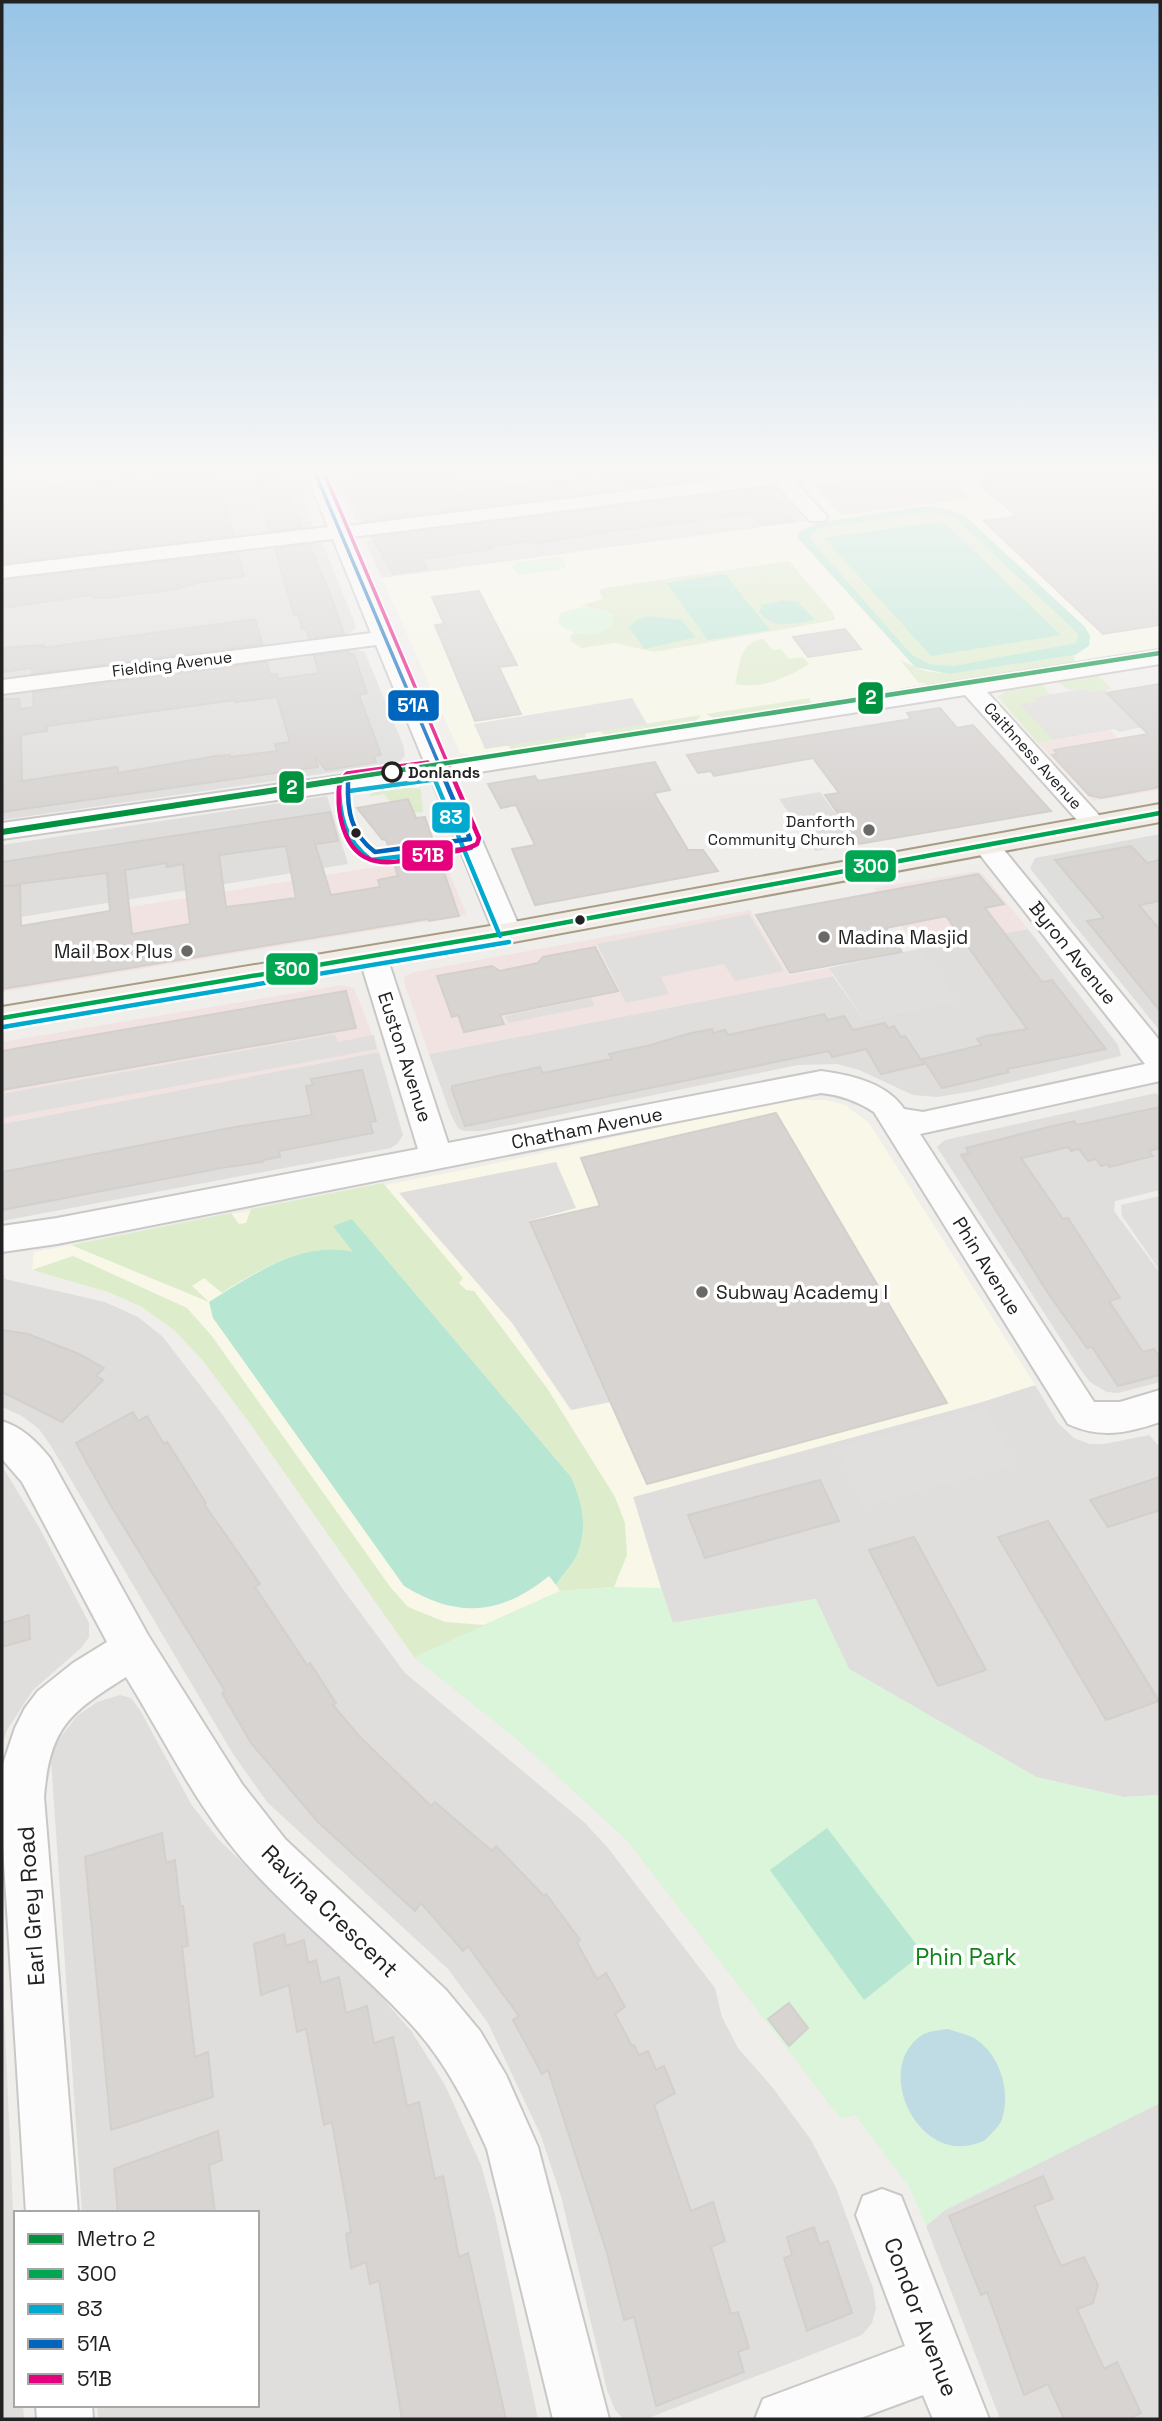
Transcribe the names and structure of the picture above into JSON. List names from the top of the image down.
{
  "streets": {
    "street": [
      "Fielding Avenue",
      "Caithness Avenue",
      "Byron Avenue",
      "Euston Avenue",
      "Chatham Avenue",
      "Phin Avenue",
      "Earl Grey Road",
      "Ravina Crescent",
      "Condor Avenue"
    ]
  },
  "crossings": [
    ["Euston Avenue", "Chatham Avenue"],
    ["Chatham Avenue", "Phin Avenue"],
    ["Earl Grey Road", "Ravina Crescent"]
  ],
  "parks": ["Phin Park"],
  "places": [
    "Donlands",
    "Danforth Community Church",
    "Madina Masjid",
    "Mail Box Plus",
    "Subway Academy I"
  ],
  "lines": [
    "transit line 51A",
    "transit line 51B",
    "metro line 2",
    "transit line 83",
    "transit line 300"
  ],
  "legend": [
    "Metro 2",
    "300",
    "83",
    "51A",
    "51B"
  ]
}
